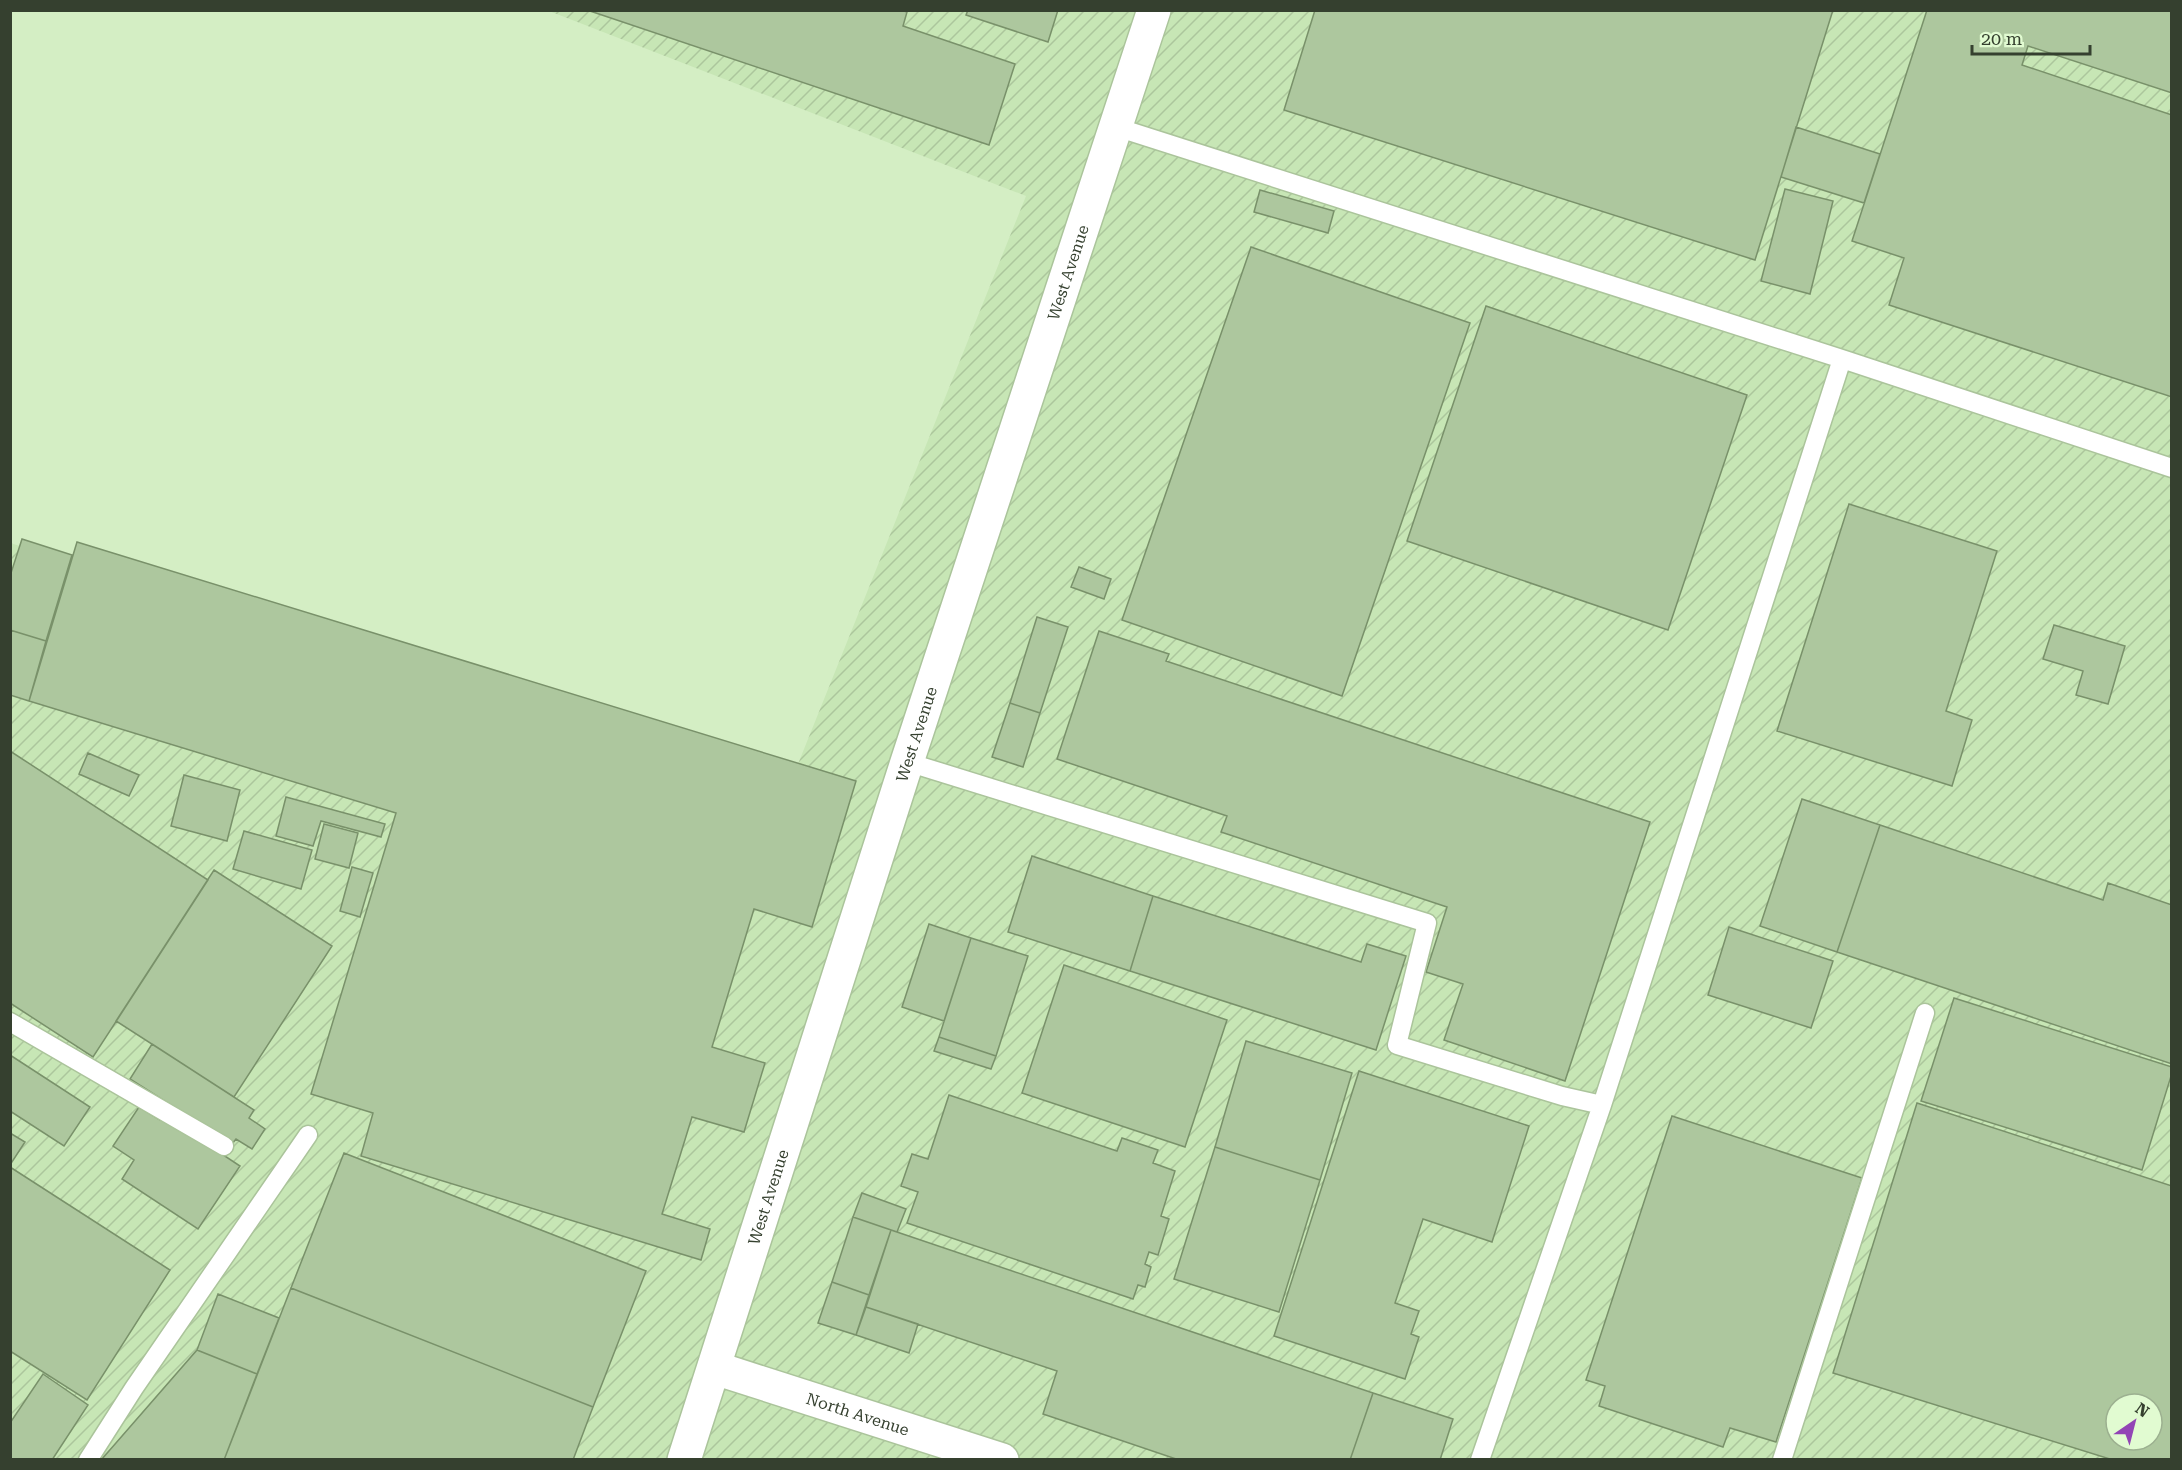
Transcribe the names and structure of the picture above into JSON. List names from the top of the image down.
{
  "streets": {
    "street": ["West Avenue", "North Avenue"]
  },
  "crossings": [
    ["West Avenue", "North Avenue"]
  ],
  "scale_bar": "20 m",
  "north": "top right"
}
